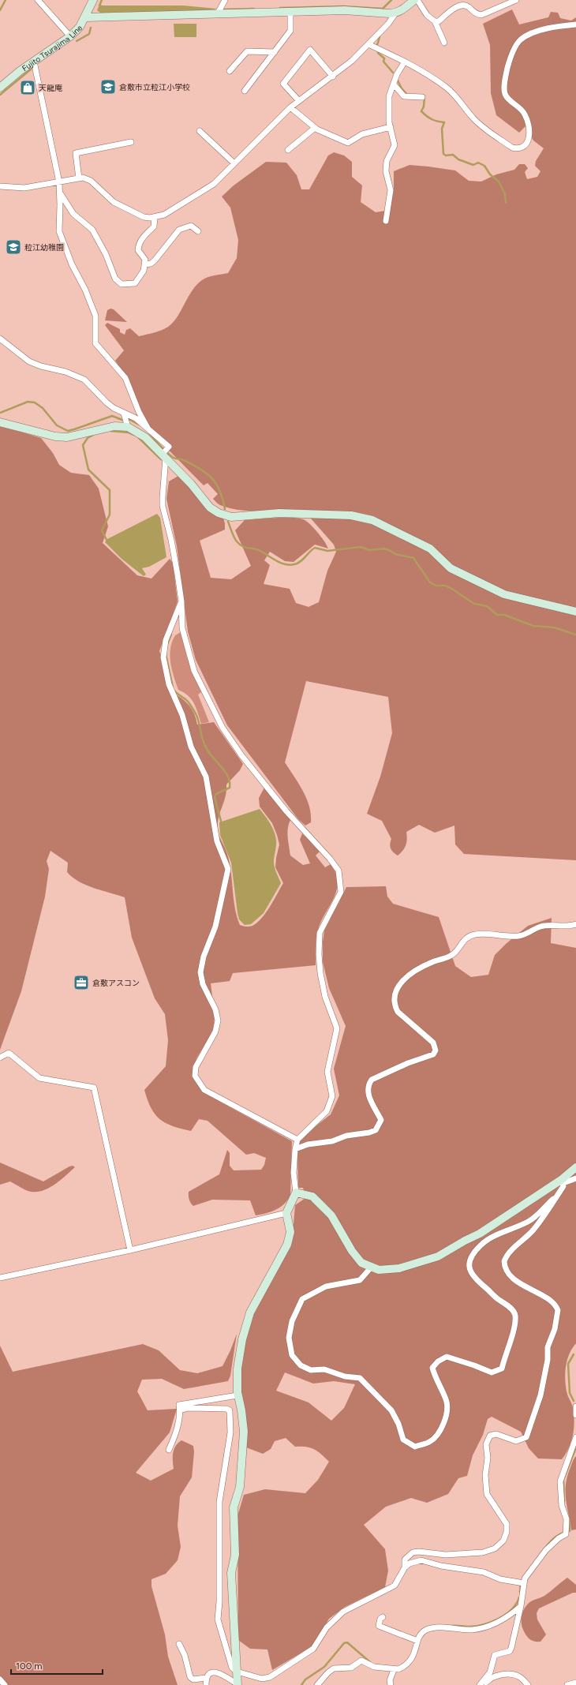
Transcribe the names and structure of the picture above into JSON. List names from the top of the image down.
{
  "streets": {
    "street": ["Fujito Tsurajima Line"]
  },
  "places": {
    "school or university": ["倉敷市立粒江小学校", "粒江幼稚園"],
    "shop": ["天龍庵"],
    "office": ["倉敷アスコン"]
  },
  "scale_bar": "100 m"
}
